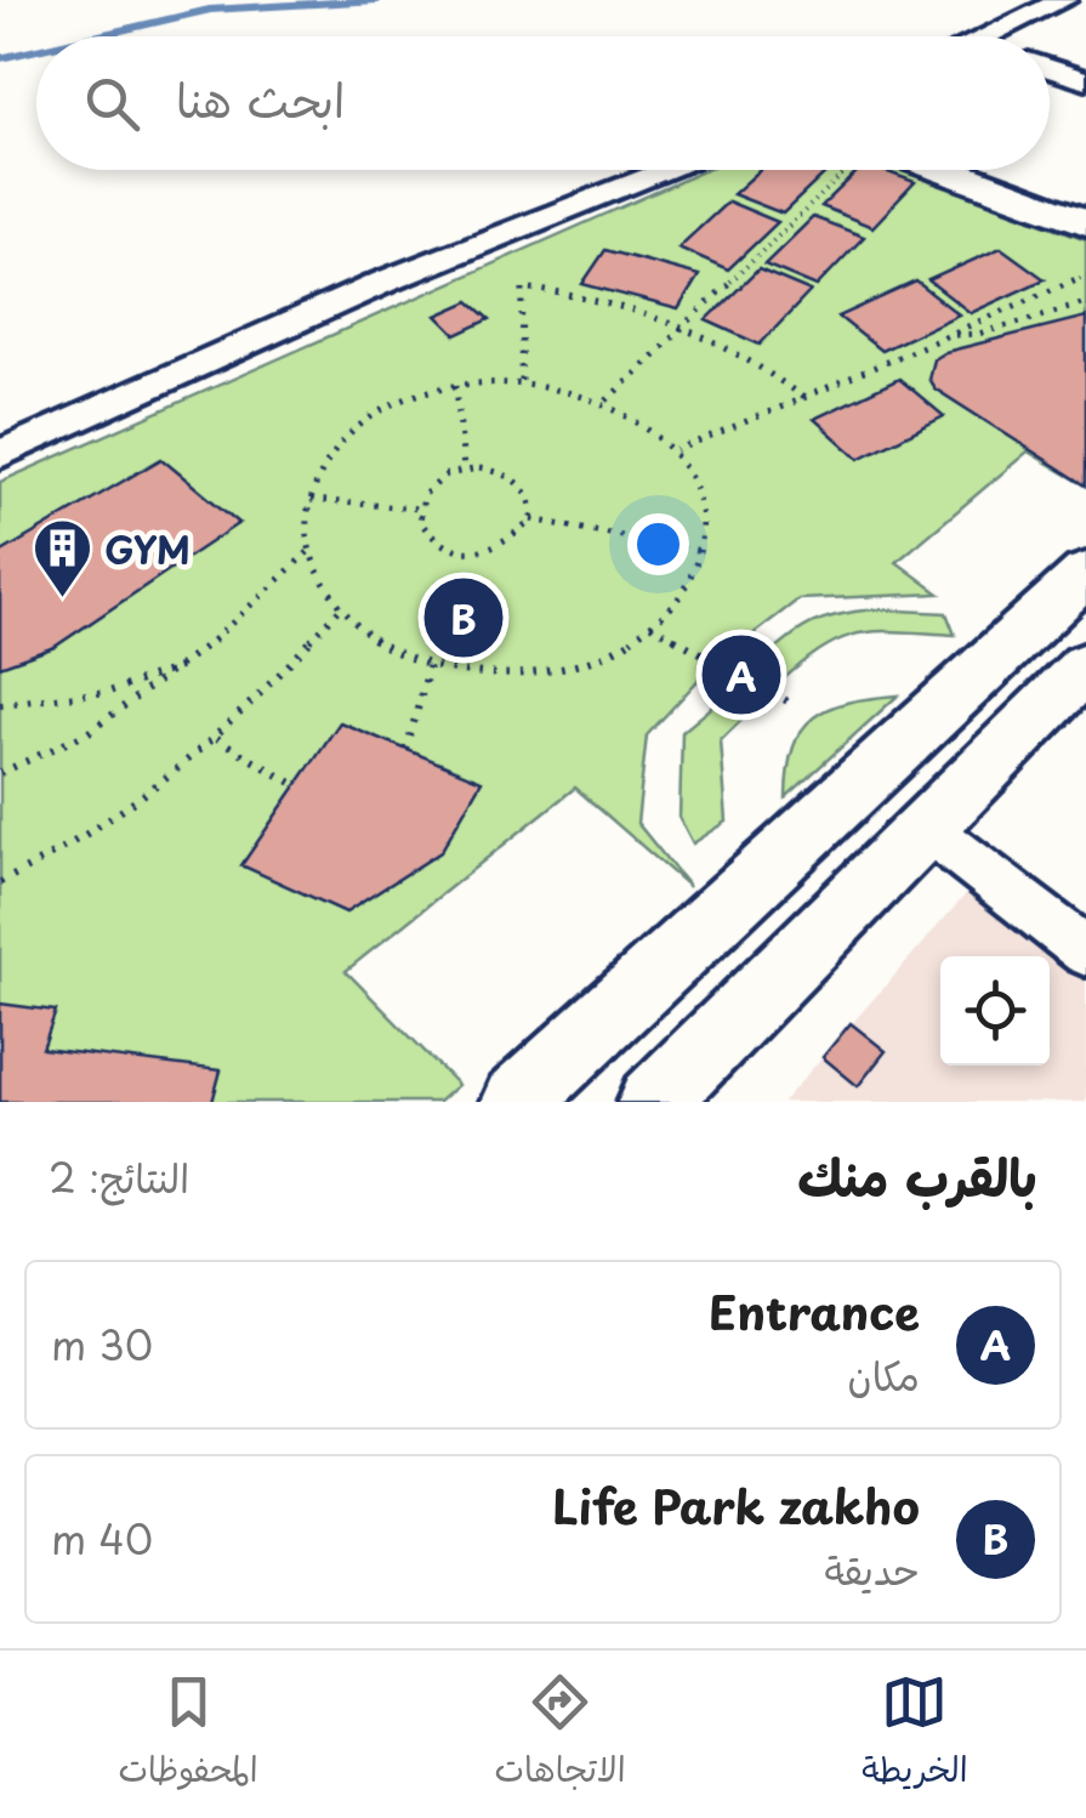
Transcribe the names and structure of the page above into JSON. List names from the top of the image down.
{
  "places": {
    "building": ["GYM"]
  },
  "page": {
    "search": "ابحث هنا",
    "pins": ["B", "A"],
    "heading": ["بالقرب منك", "النتائج: 2"],
    "list": [
      {
        "mark": "A",
        "name": "Entrance",
        "note": "مكان",
        "value": "30 m"
      },
      {
        "mark": "B",
        "name": "Life Park zakho",
        "note": "حديقة",
        "value": "40 m"
      }
    ],
    "nav": ["الخريطة", "الاتجاهات", "المحفوظات"]
  }
}
